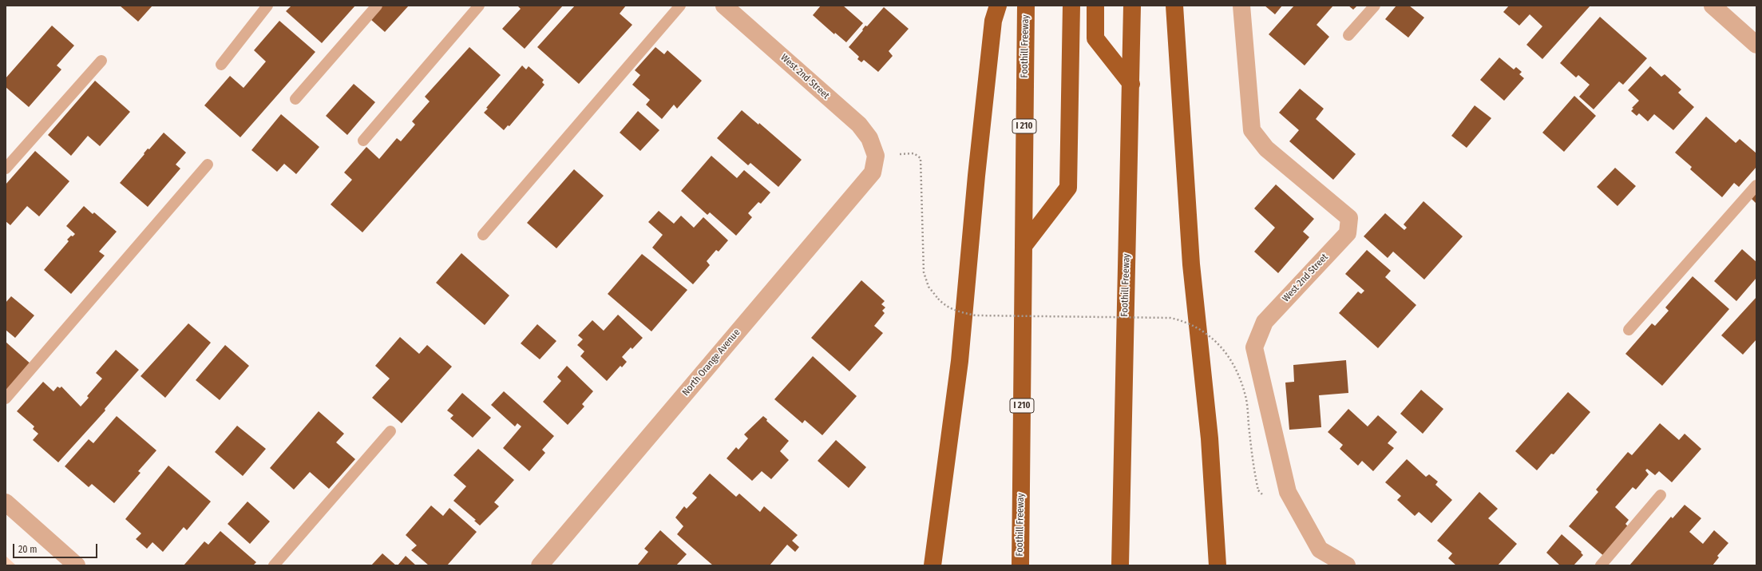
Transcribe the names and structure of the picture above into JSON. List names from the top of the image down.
{
  "streets": {
    "highway": ["Foothill Freeway", "I 210"],
    "street": ["West 2nd Street", "North Orange Avenue"]
  },
  "crossings": [
    ["West 2nd Street", "North Orange Avenue"]
  ],
  "scale_bar": "20 m"
}
